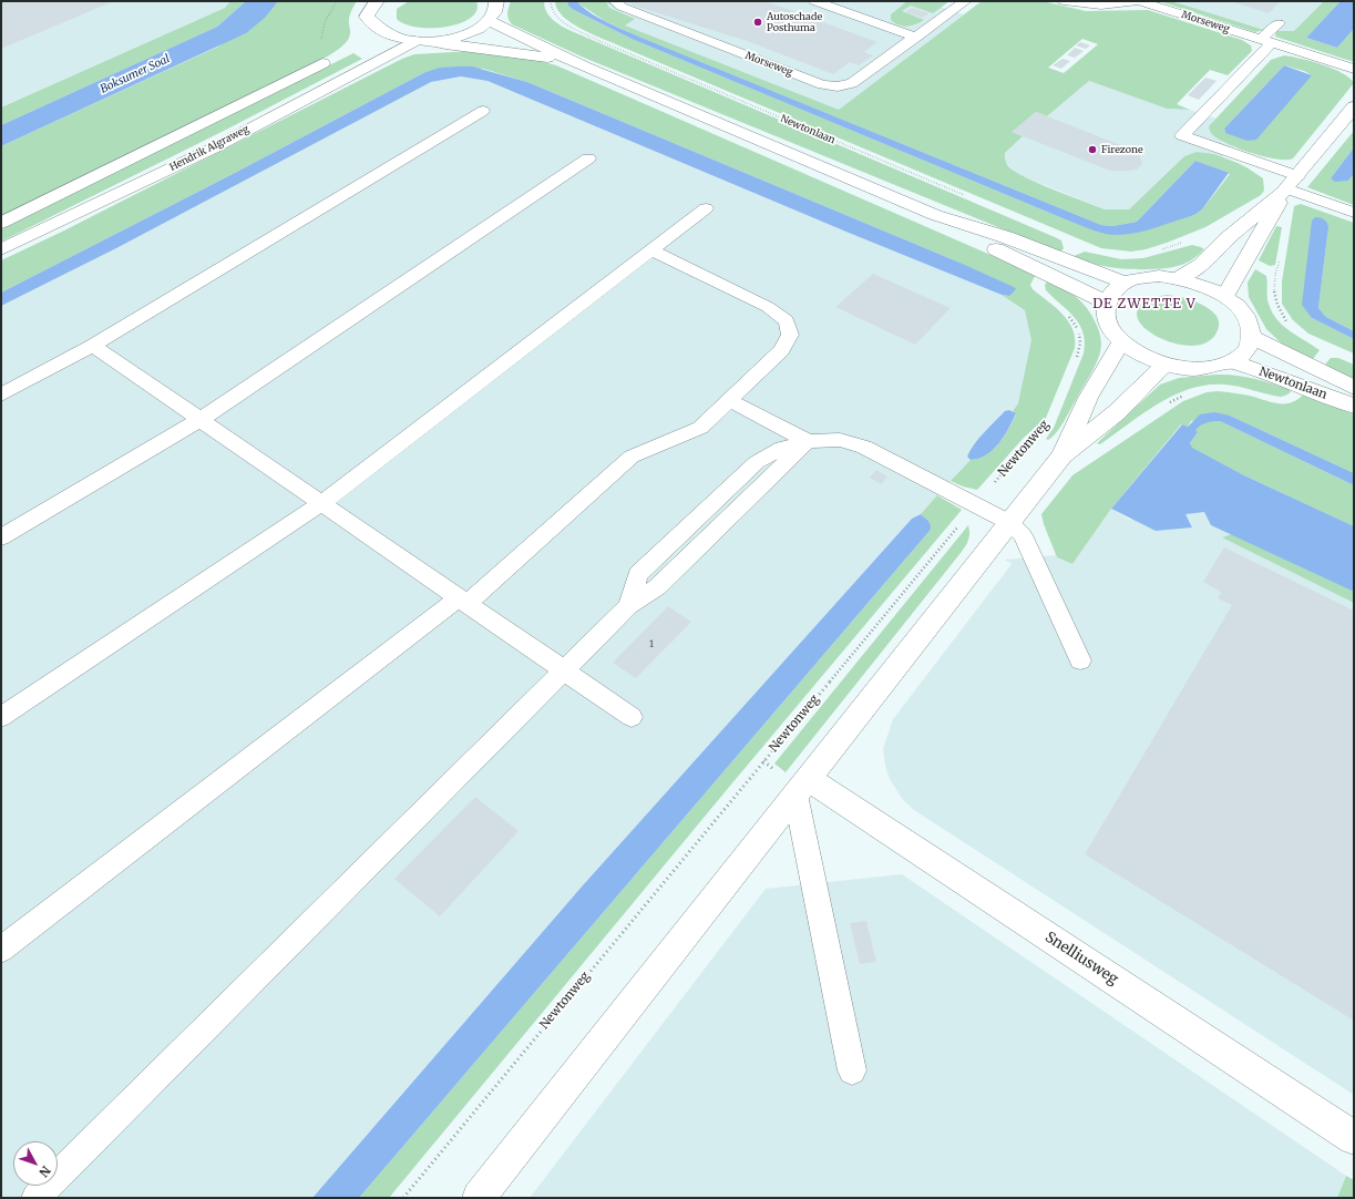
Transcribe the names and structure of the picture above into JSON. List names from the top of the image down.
{
  "streets": {
    "street": ["Newtonlaan", "Hendrik Algraweg", "Snelliusweg"],
    "lane": ["Morseweg"],
    "path": ["Newtonweg"]
  },
  "districts": ["DE ZWETTE V"],
  "water": ["Boksumer Soal"],
  "places": ["Autoschade Posthuma", "Firezone"],
  "house_numbers": ["1"],
  "north": "bottom right"
}
